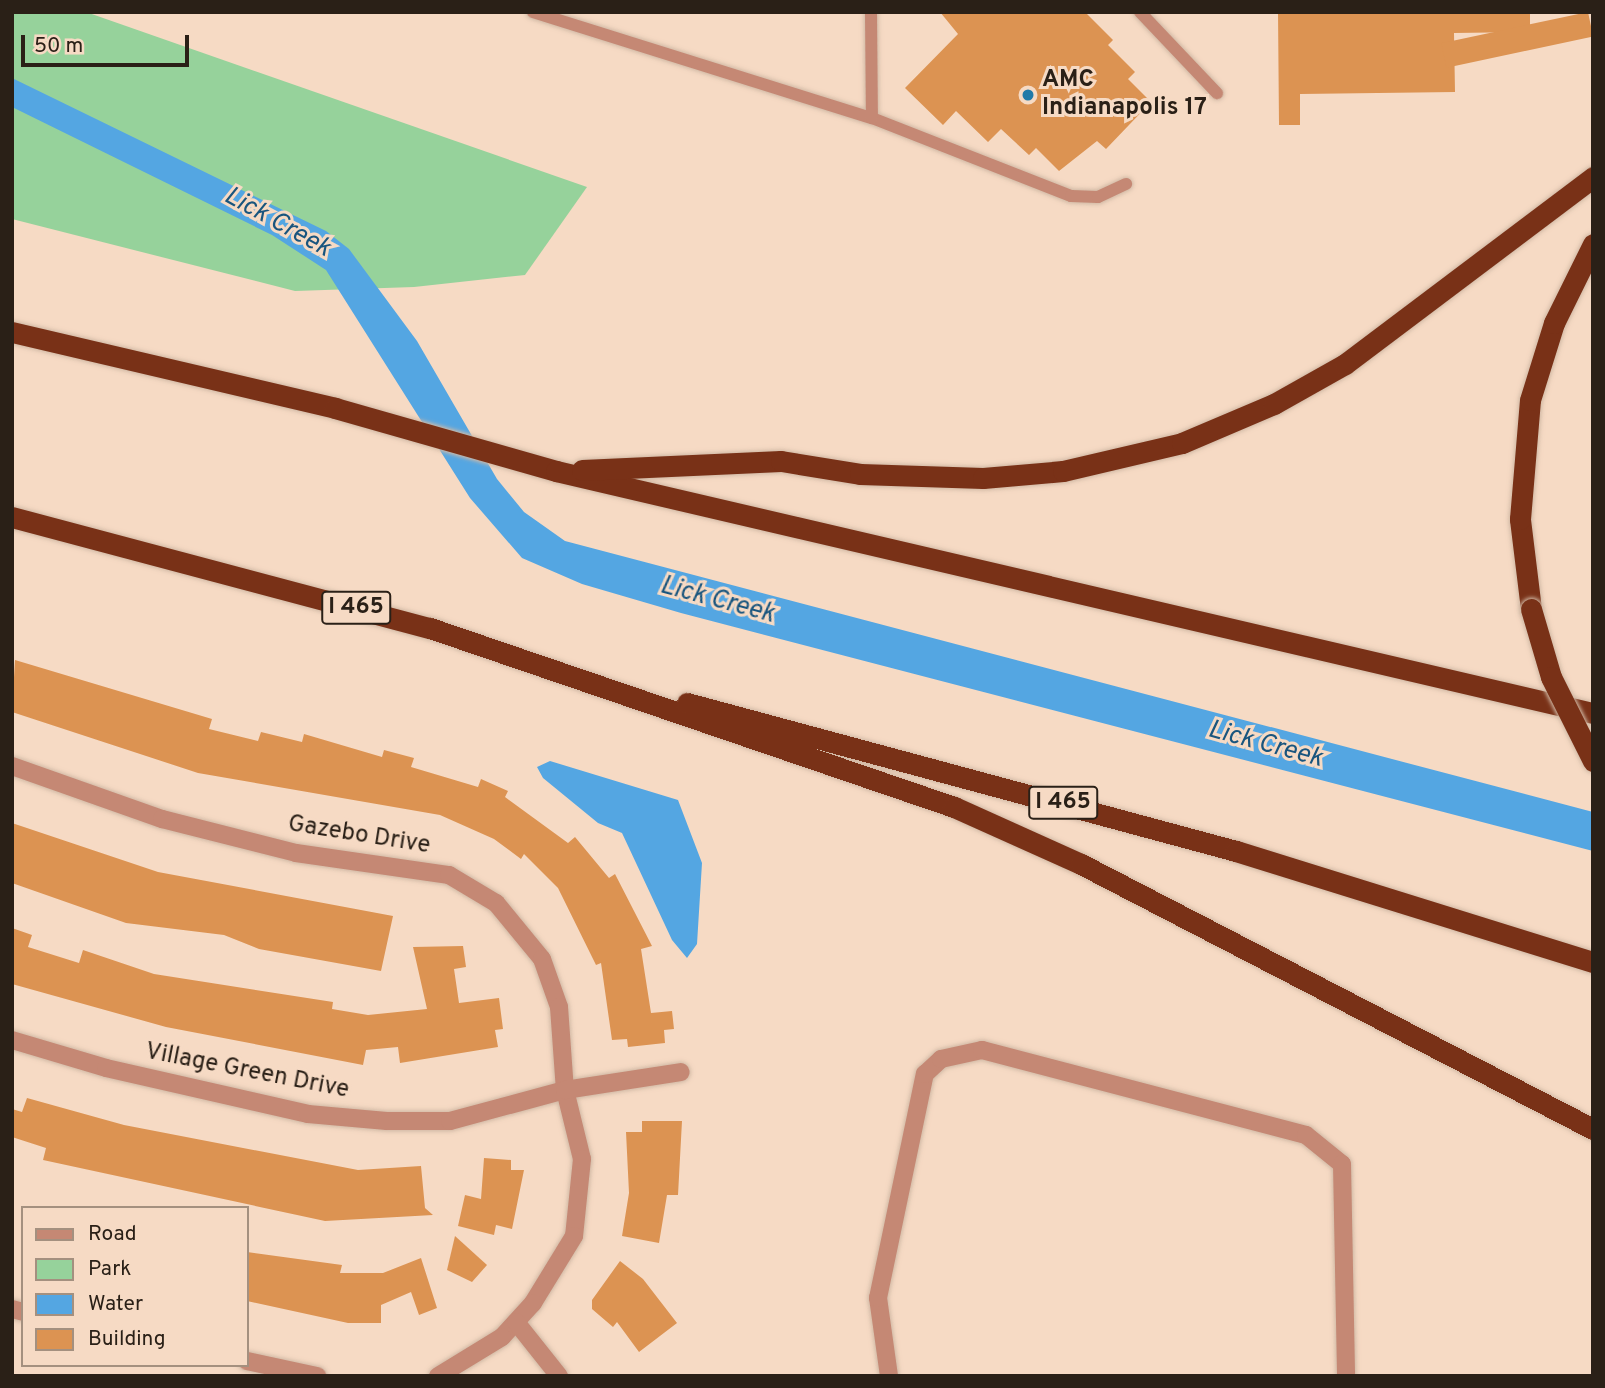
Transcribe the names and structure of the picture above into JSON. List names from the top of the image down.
{
  "streets": {
    "highway": ["I 465"],
    "street": ["Gazebo Drive", "Village Green Drive"]
  },
  "crossings": [
    ["Gazebo Drive", "Village Green Drive"]
  ],
  "water": ["Lick Creek"],
  "places": ["AMC Indianapolis 17"],
  "legend": [
    "Road",
    "Park",
    "Water",
    "Building"
  ],
  "scale_bar": "50 m"
}
